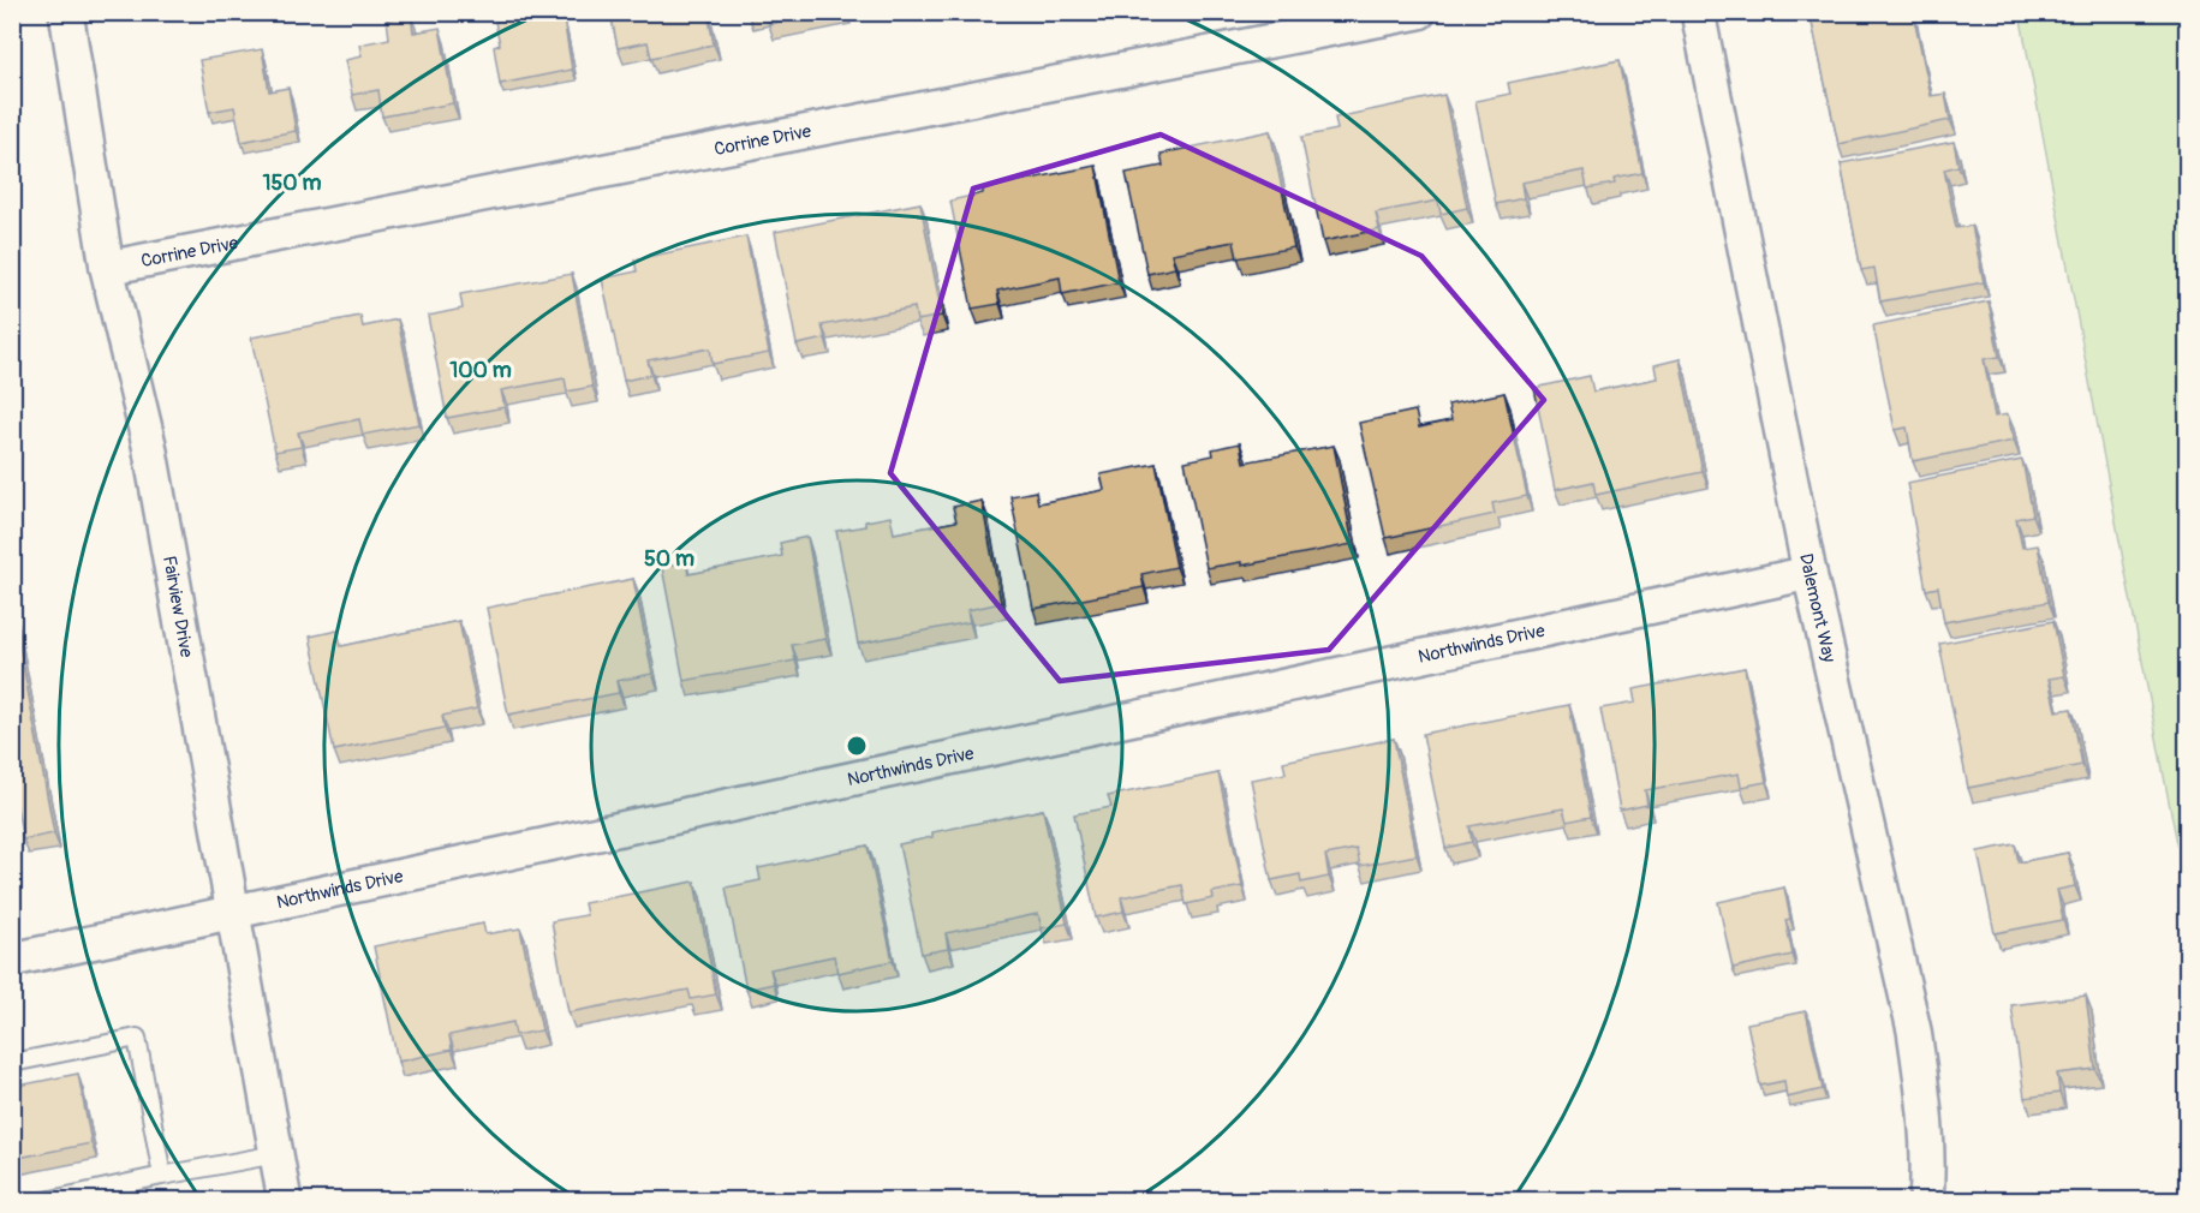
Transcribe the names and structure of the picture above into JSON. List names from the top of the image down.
{
  "streets": {
    "street": [
      "Corrine Drive",
      "Fairview Drive",
      "Dalemont Way",
      "Northwinds Drive"
    ]
  },
  "crossings": [
    ["Corrine Drive", "Fairview Drive"],
    ["Fairview Drive", "Northwinds Drive"],
    ["Dalemont Way", "Northwinds Drive"]
  ],
  "rings": ["150 m", "100 m", "50 m"]
}
